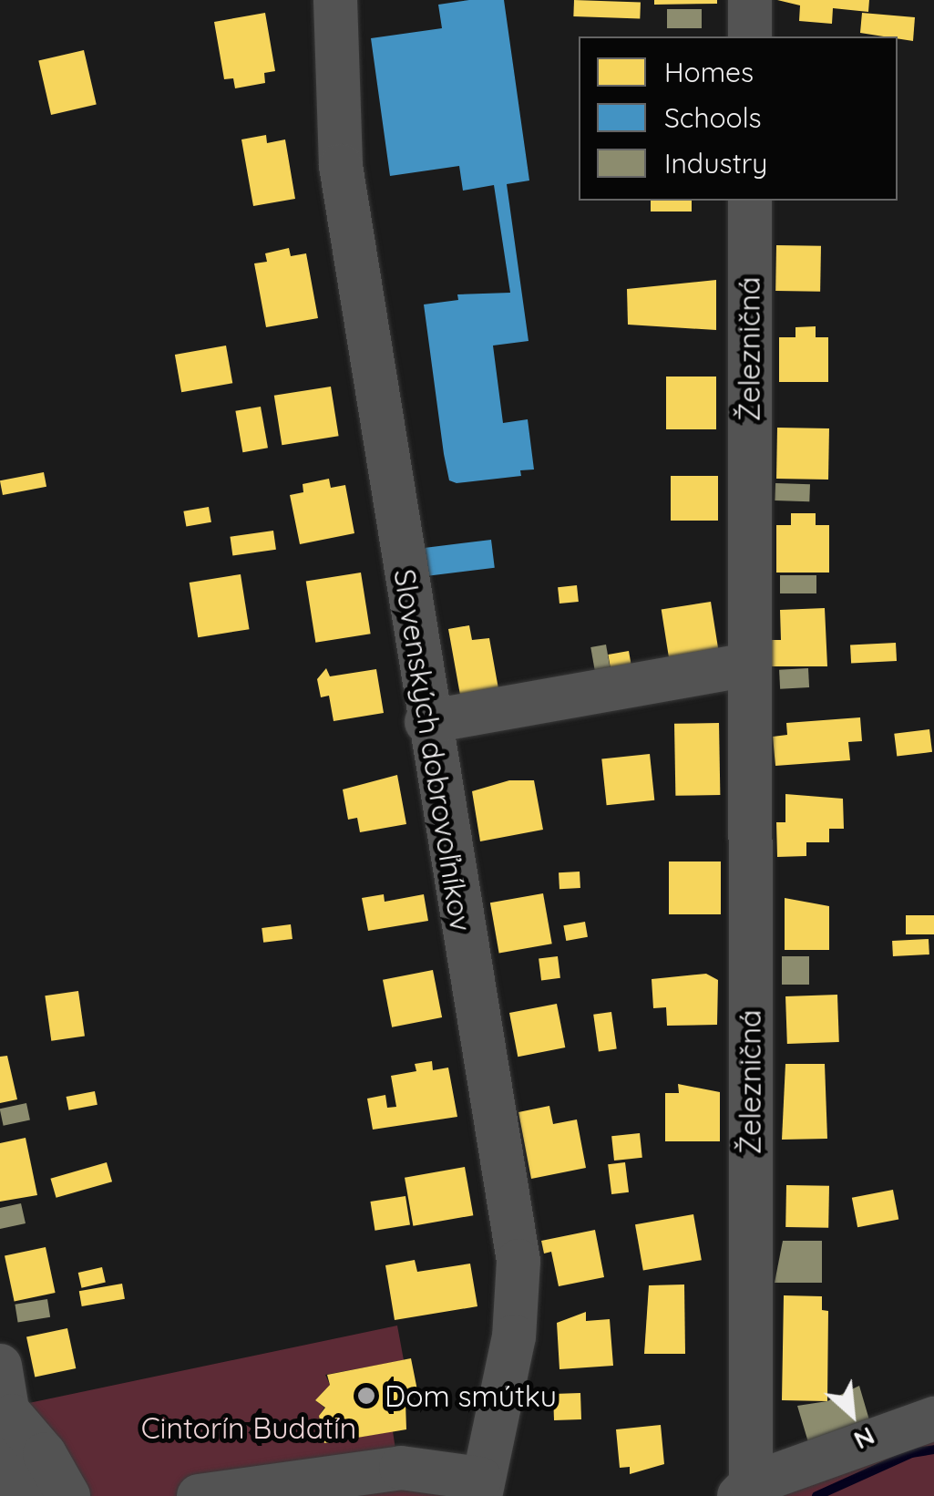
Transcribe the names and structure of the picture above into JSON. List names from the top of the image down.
{
  "streets": {
    "street": ["Železničná", "Slovenských dobrovoľníkov"]
  },
  "parks": ["Cintorín Budatín"],
  "places": ["Dom smútku"],
  "legend": ["Homes", "Schools", "Industry"],
  "north": "bottom right"
}
